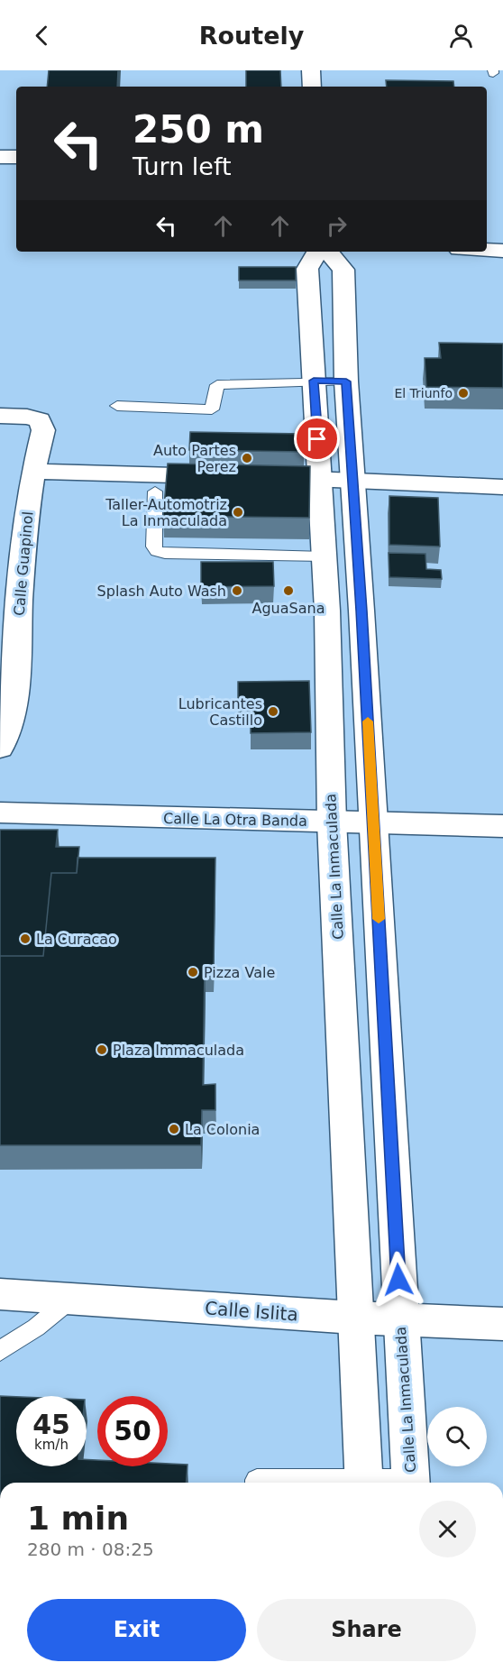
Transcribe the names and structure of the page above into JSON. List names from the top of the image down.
{
  "streets": {
    "main road": [
      "Calle Guapinol",
      "Calle La Otra Banda",
      "Calle La Inmaculada",
      "Calle Islita"
    ]
  },
  "crossings": [
    ["Calle La Otra Banda", "Calle La Inmaculada"],
    ["Calle La Inmaculada", "Calle Islita"]
  ],
  "places": [
    "El Triunfo",
    "Auto Partes Perez",
    "Taller-Automotriz La Inmaculada",
    "Splash Auto Wash",
    "AguaSana",
    "Lubricantes Castillo",
    "La Curacao",
    "Pizza Vale",
    "Plaza Immaculada",
    "La Colonia"
  ],
  "page": {
    "header": "Routely",
    "turn": ["250 m", "Turn left"],
    "speed": "45 km/h",
    "limit": "50",
    "heading": ["1 min", "280 m · 08:25"],
    "buttons": ["Exit", "Share"]
  }
}
